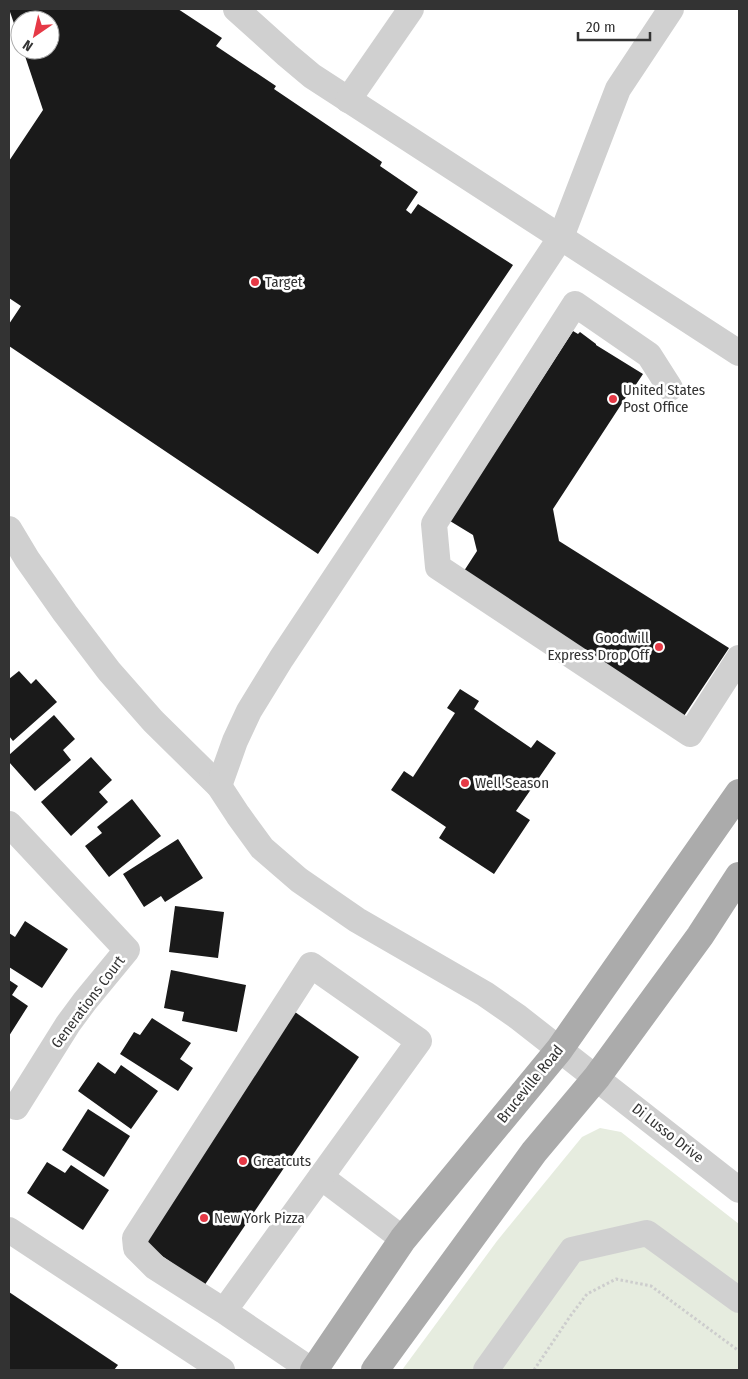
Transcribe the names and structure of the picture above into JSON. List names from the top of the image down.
{
  "streets": {
    "main road": ["Bruceville Road"],
    "street": ["Generations Court", "Di Lusso Drive"]
  },
  "crossings": [
    ["Bruceville Road", "Di Lusso Drive"]
  ],
  "places": [
    "Target",
    "United States Post Office",
    "Goodwill Express Drop Off",
    "Well Season",
    "Greatcuts",
    "New York Pizza"
  ],
  "scale_bar": "20 m",
  "north": "bottom left"
}
